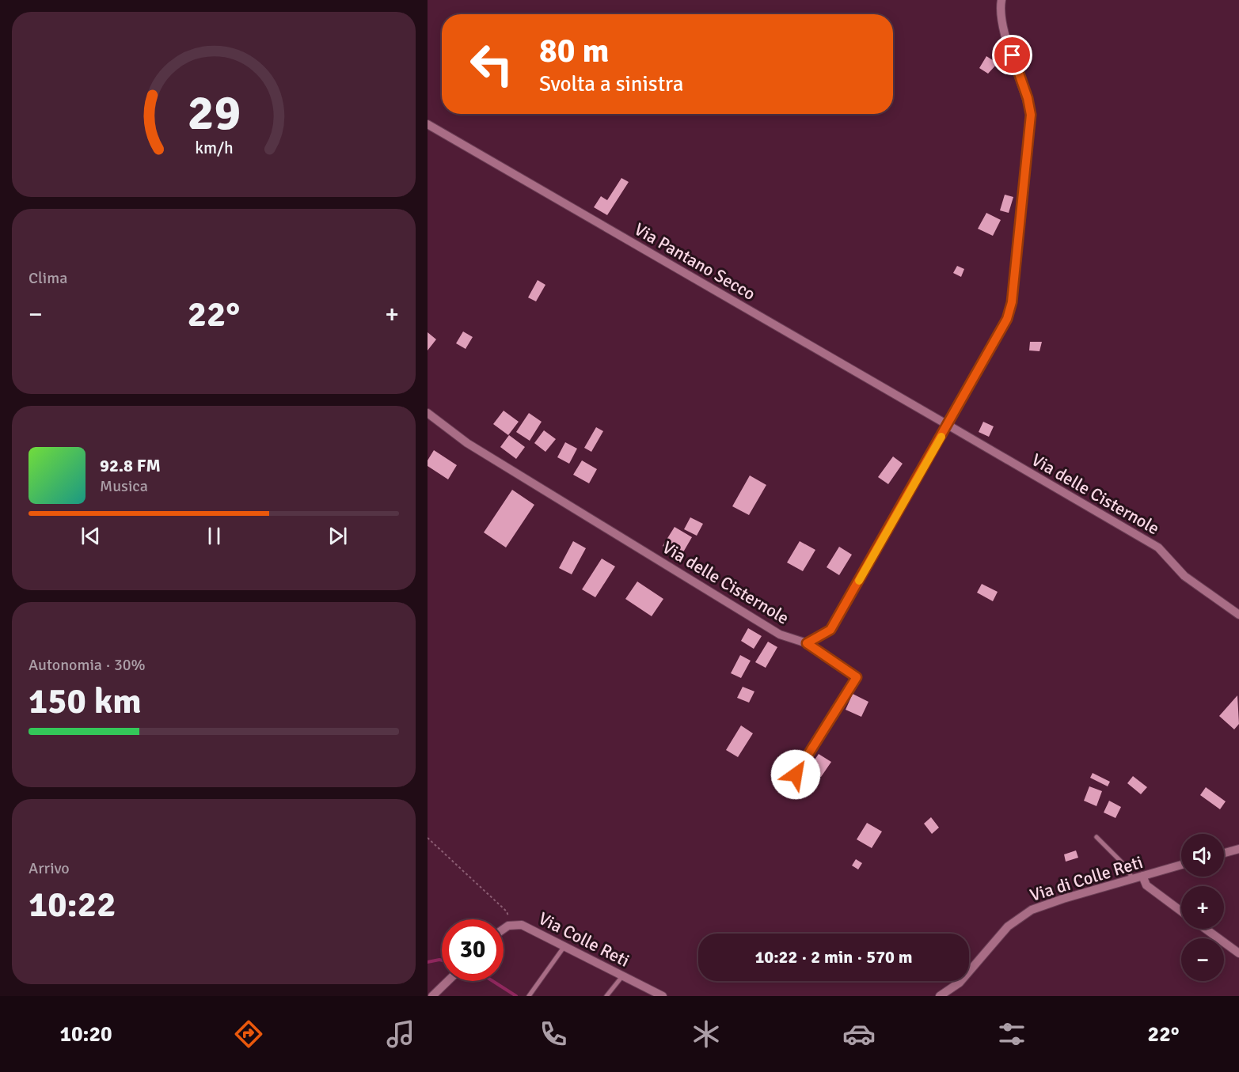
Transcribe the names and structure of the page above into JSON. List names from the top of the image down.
{
  "streets": {
    "street": [
      "Via Pantano Secco",
      "Via delle Cisternole",
      "Via di Colle Reti",
      "Via Colle Reti"
    ]
  },
  "crossings": [
    ["Via Pantano Secco", "Via delle Cisternole"]
  ],
  "page": {
    "turn": ["80 m", "Svolta a sinistra"],
    "tile": [
      "Clima",
      ["Autonomia · 30%", "150 km"],
      ["Arrivo", "10:22"]
    ],
    "heat": ["−", "22°", "+"],
    "song": ["92.8 FM", "Musica"],
    "map_buttons": ["+", "−"],
    "limit": "30",
    "trip": "10:22 · 2 min · 570 m",
    "tabs": ["10:20", "22°"],
    "gauge": ["29", "km/h"]
  }
}
